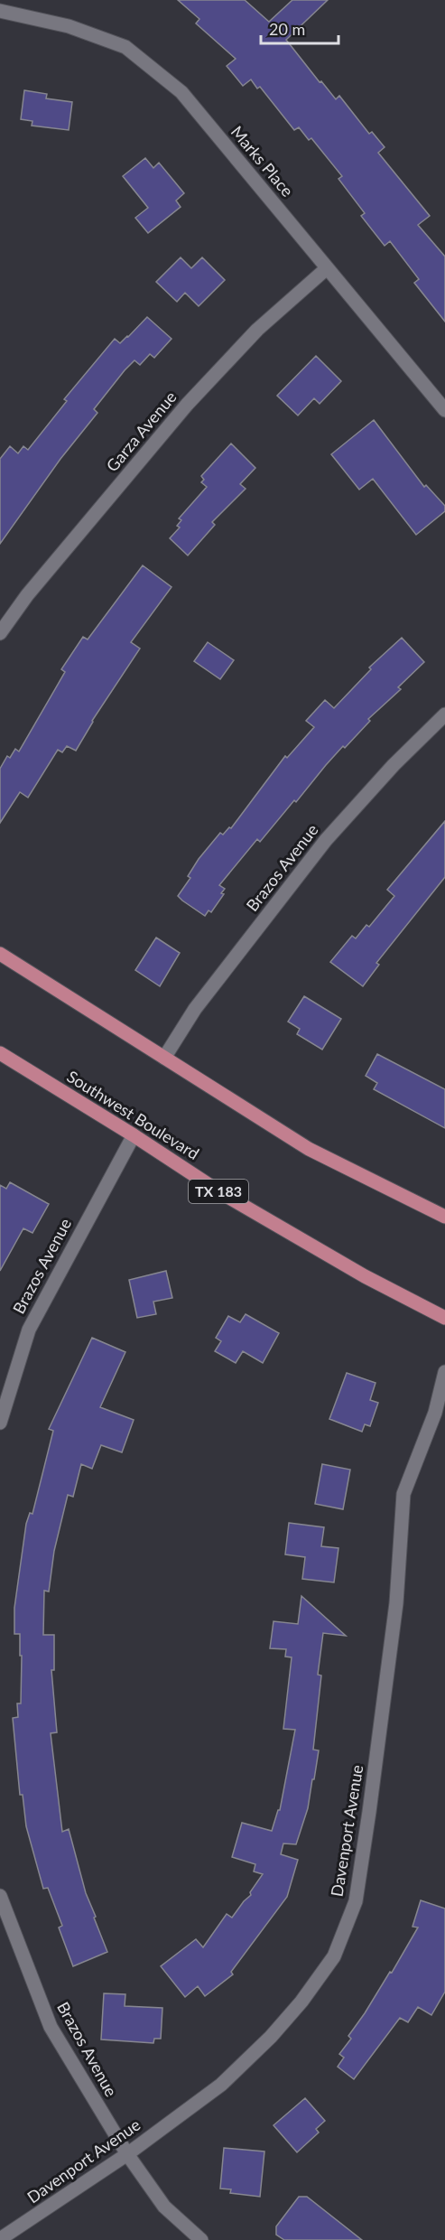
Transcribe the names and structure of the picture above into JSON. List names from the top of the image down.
{
  "streets": {
    "main road": ["Southwest Boulevard", "TX 183"],
    "street": [
      "Marks Place",
      "Garza Avenue",
      "Brazos Avenue",
      "Davenport Avenue"
    ]
  },
  "crossings": [
    ["Marks Place", "Garza Avenue"],
    ["Brazos Avenue", "Southwest Boulevard"],
    ["Brazos Avenue", "Davenport Avenue"]
  ],
  "scale_bar": "20 m"
}
